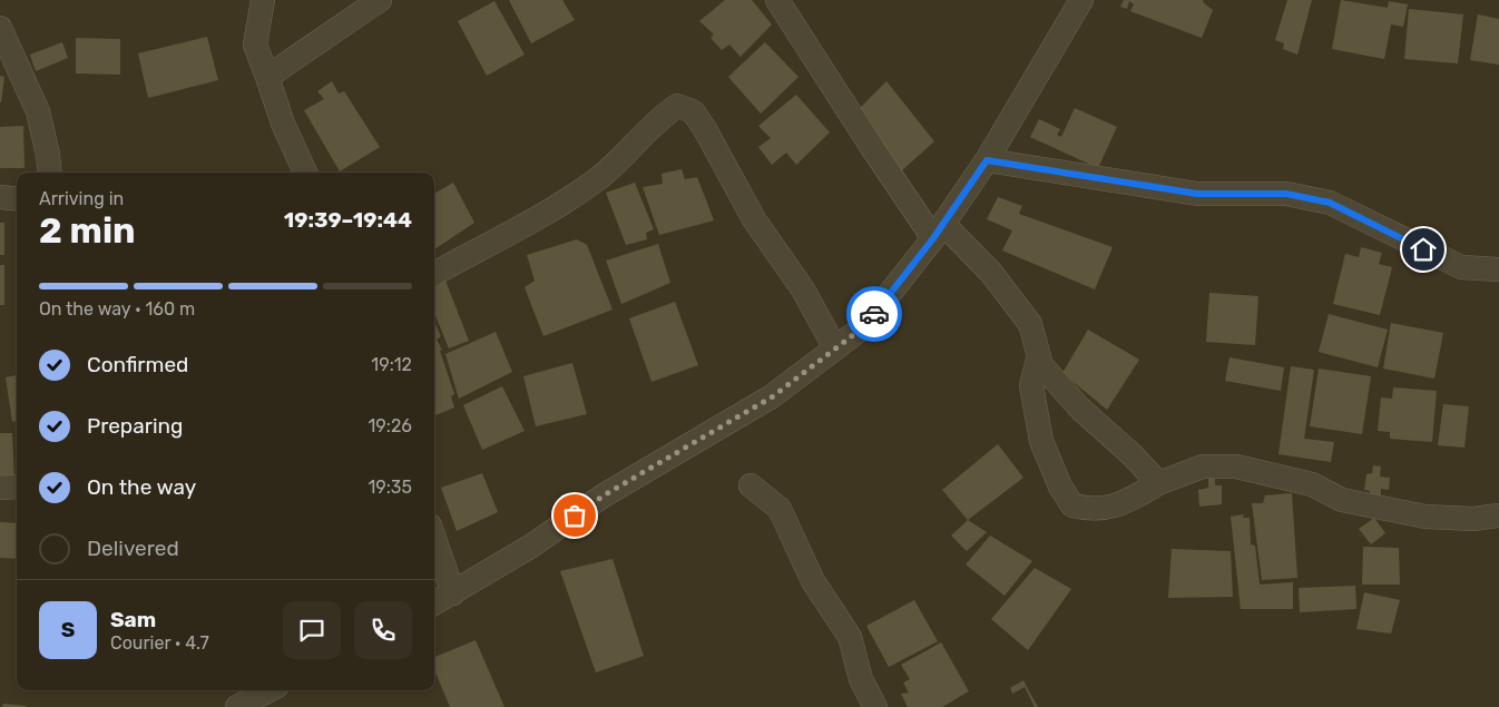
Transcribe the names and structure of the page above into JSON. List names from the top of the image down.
{
  "page": {
    "heading": ["2 min", "Arriving in", "19:39–19:44"],
    "panel": ["Sam", "Courier · 4.7"],
    "bar": "On the way · 160 m",
    "list": [
      ["Confirmed", "19:12"],
      ["Preparing", "19:26"],
      ["On the way", "19:35"],
      "Delivered"
    ],
    "round": "S"
  }
}
